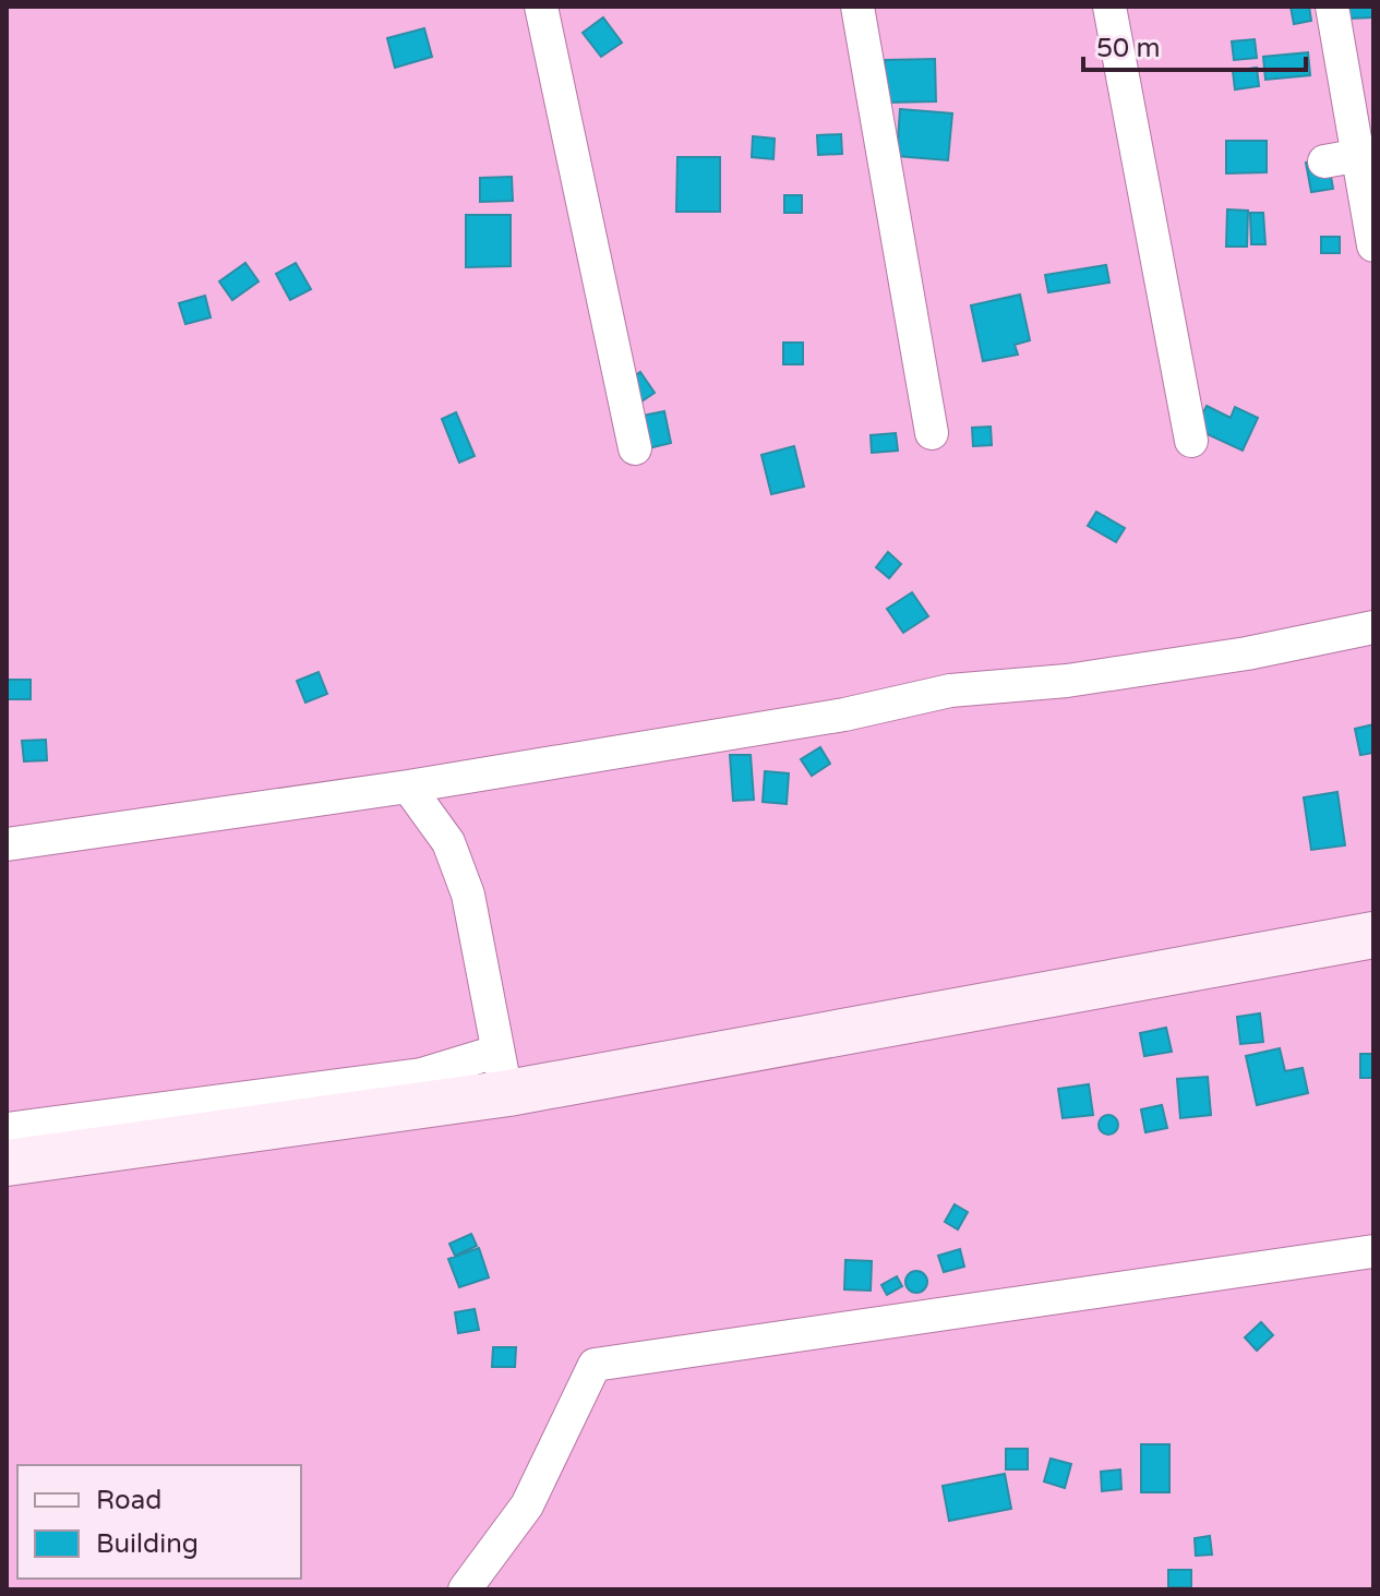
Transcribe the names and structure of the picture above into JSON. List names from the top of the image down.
{
  "legend": ["Road", "Building"],
  "scale_bar": "50 m"
}
